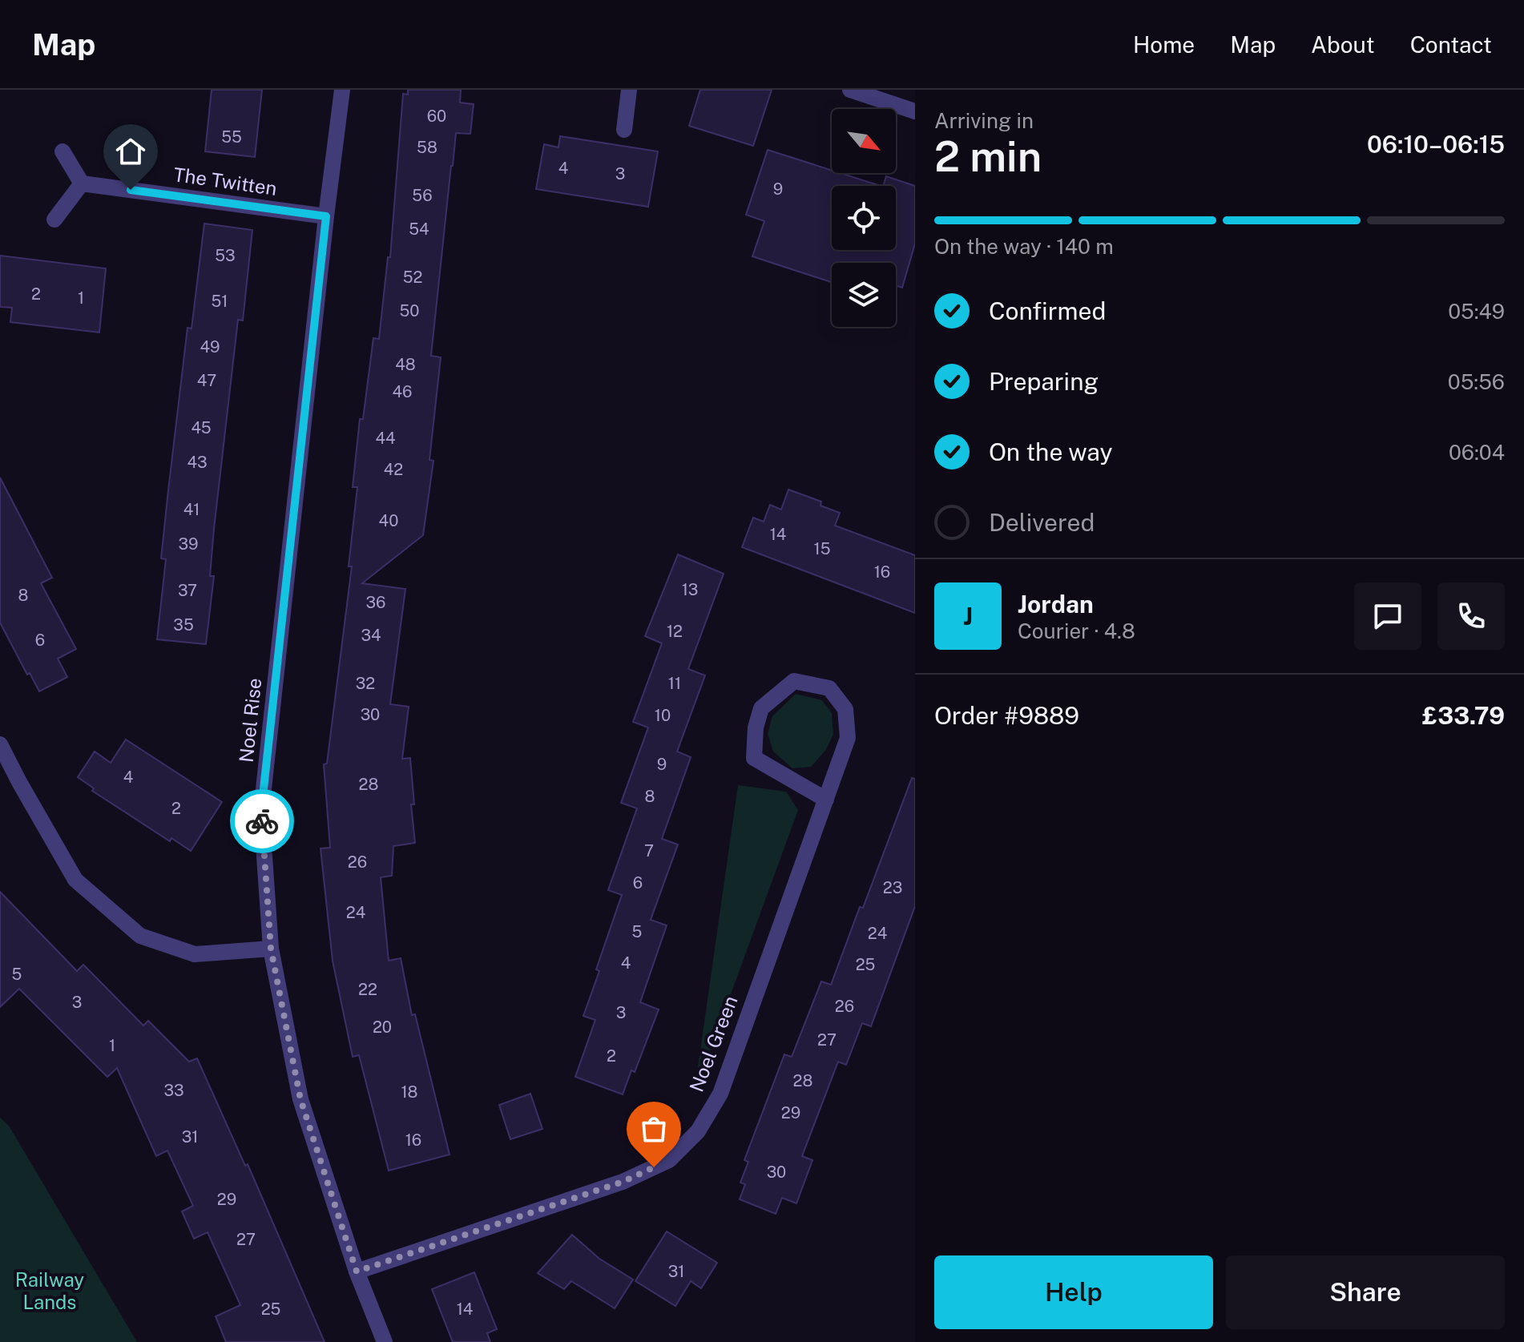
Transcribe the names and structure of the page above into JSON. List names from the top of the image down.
{
  "streets": {
    "street": ["The Twitten", "Noel Rise", "Noel Green"]
  },
  "crossings": [
    ["The Twitten", "Noel Rise"],
    ["Noel Rise", "Noel Green"]
  ],
  "parks": ["Railway Lands"],
  "house_numbers": [
    "60",
    "55",
    "58",
    "4",
    "3",
    "9",
    "56",
    "54",
    "53",
    "52",
    "2",
    "1",
    "51",
    "50",
    "49",
    "48",
    "47",
    "46",
    "45",
    "44",
    "43",
    "42",
    "41",
    "40",
    "14",
    "39",
    "15",
    "16",
    "13",
    "37",
    "8",
    "36",
    "35",
    "12",
    "34",
    "6",
    "32",
    "11",
    "30",
    "10",
    "9",
    "4",
    "28",
    "8",
    "2",
    "7",
    "26",
    "6",
    "23",
    "24",
    "5",
    "24",
    "4",
    "25",
    "5",
    "22",
    "3",
    "26",
    "3",
    "20",
    "27",
    "1",
    "2",
    "28",
    "33",
    "18",
    "29",
    "31",
    "16",
    "30",
    "29",
    "27",
    "31",
    "25",
    "14"
  ],
  "north": "bottom right",
  "page": {
    "header": "Map",
    "nav": [
      "Home",
      "Map",
      "About",
      "Contact"
    ],
    "heading": ["2 min", "Arriving in", "06:10–06:15"],
    "panel": [
      "Jordan",
      "Courier · 4.8",
      "Order #9889",
      "£33.79"
    ],
    "bar": "On the way · 140 m",
    "list": [
      ["Confirmed", "05:49"],
      ["Preparing", "05:56"],
      ["On the way", "06:04"],
      "Delivered"
    ],
    "round": "J",
    "buttons": ["Help", "Share"]
  }
}
